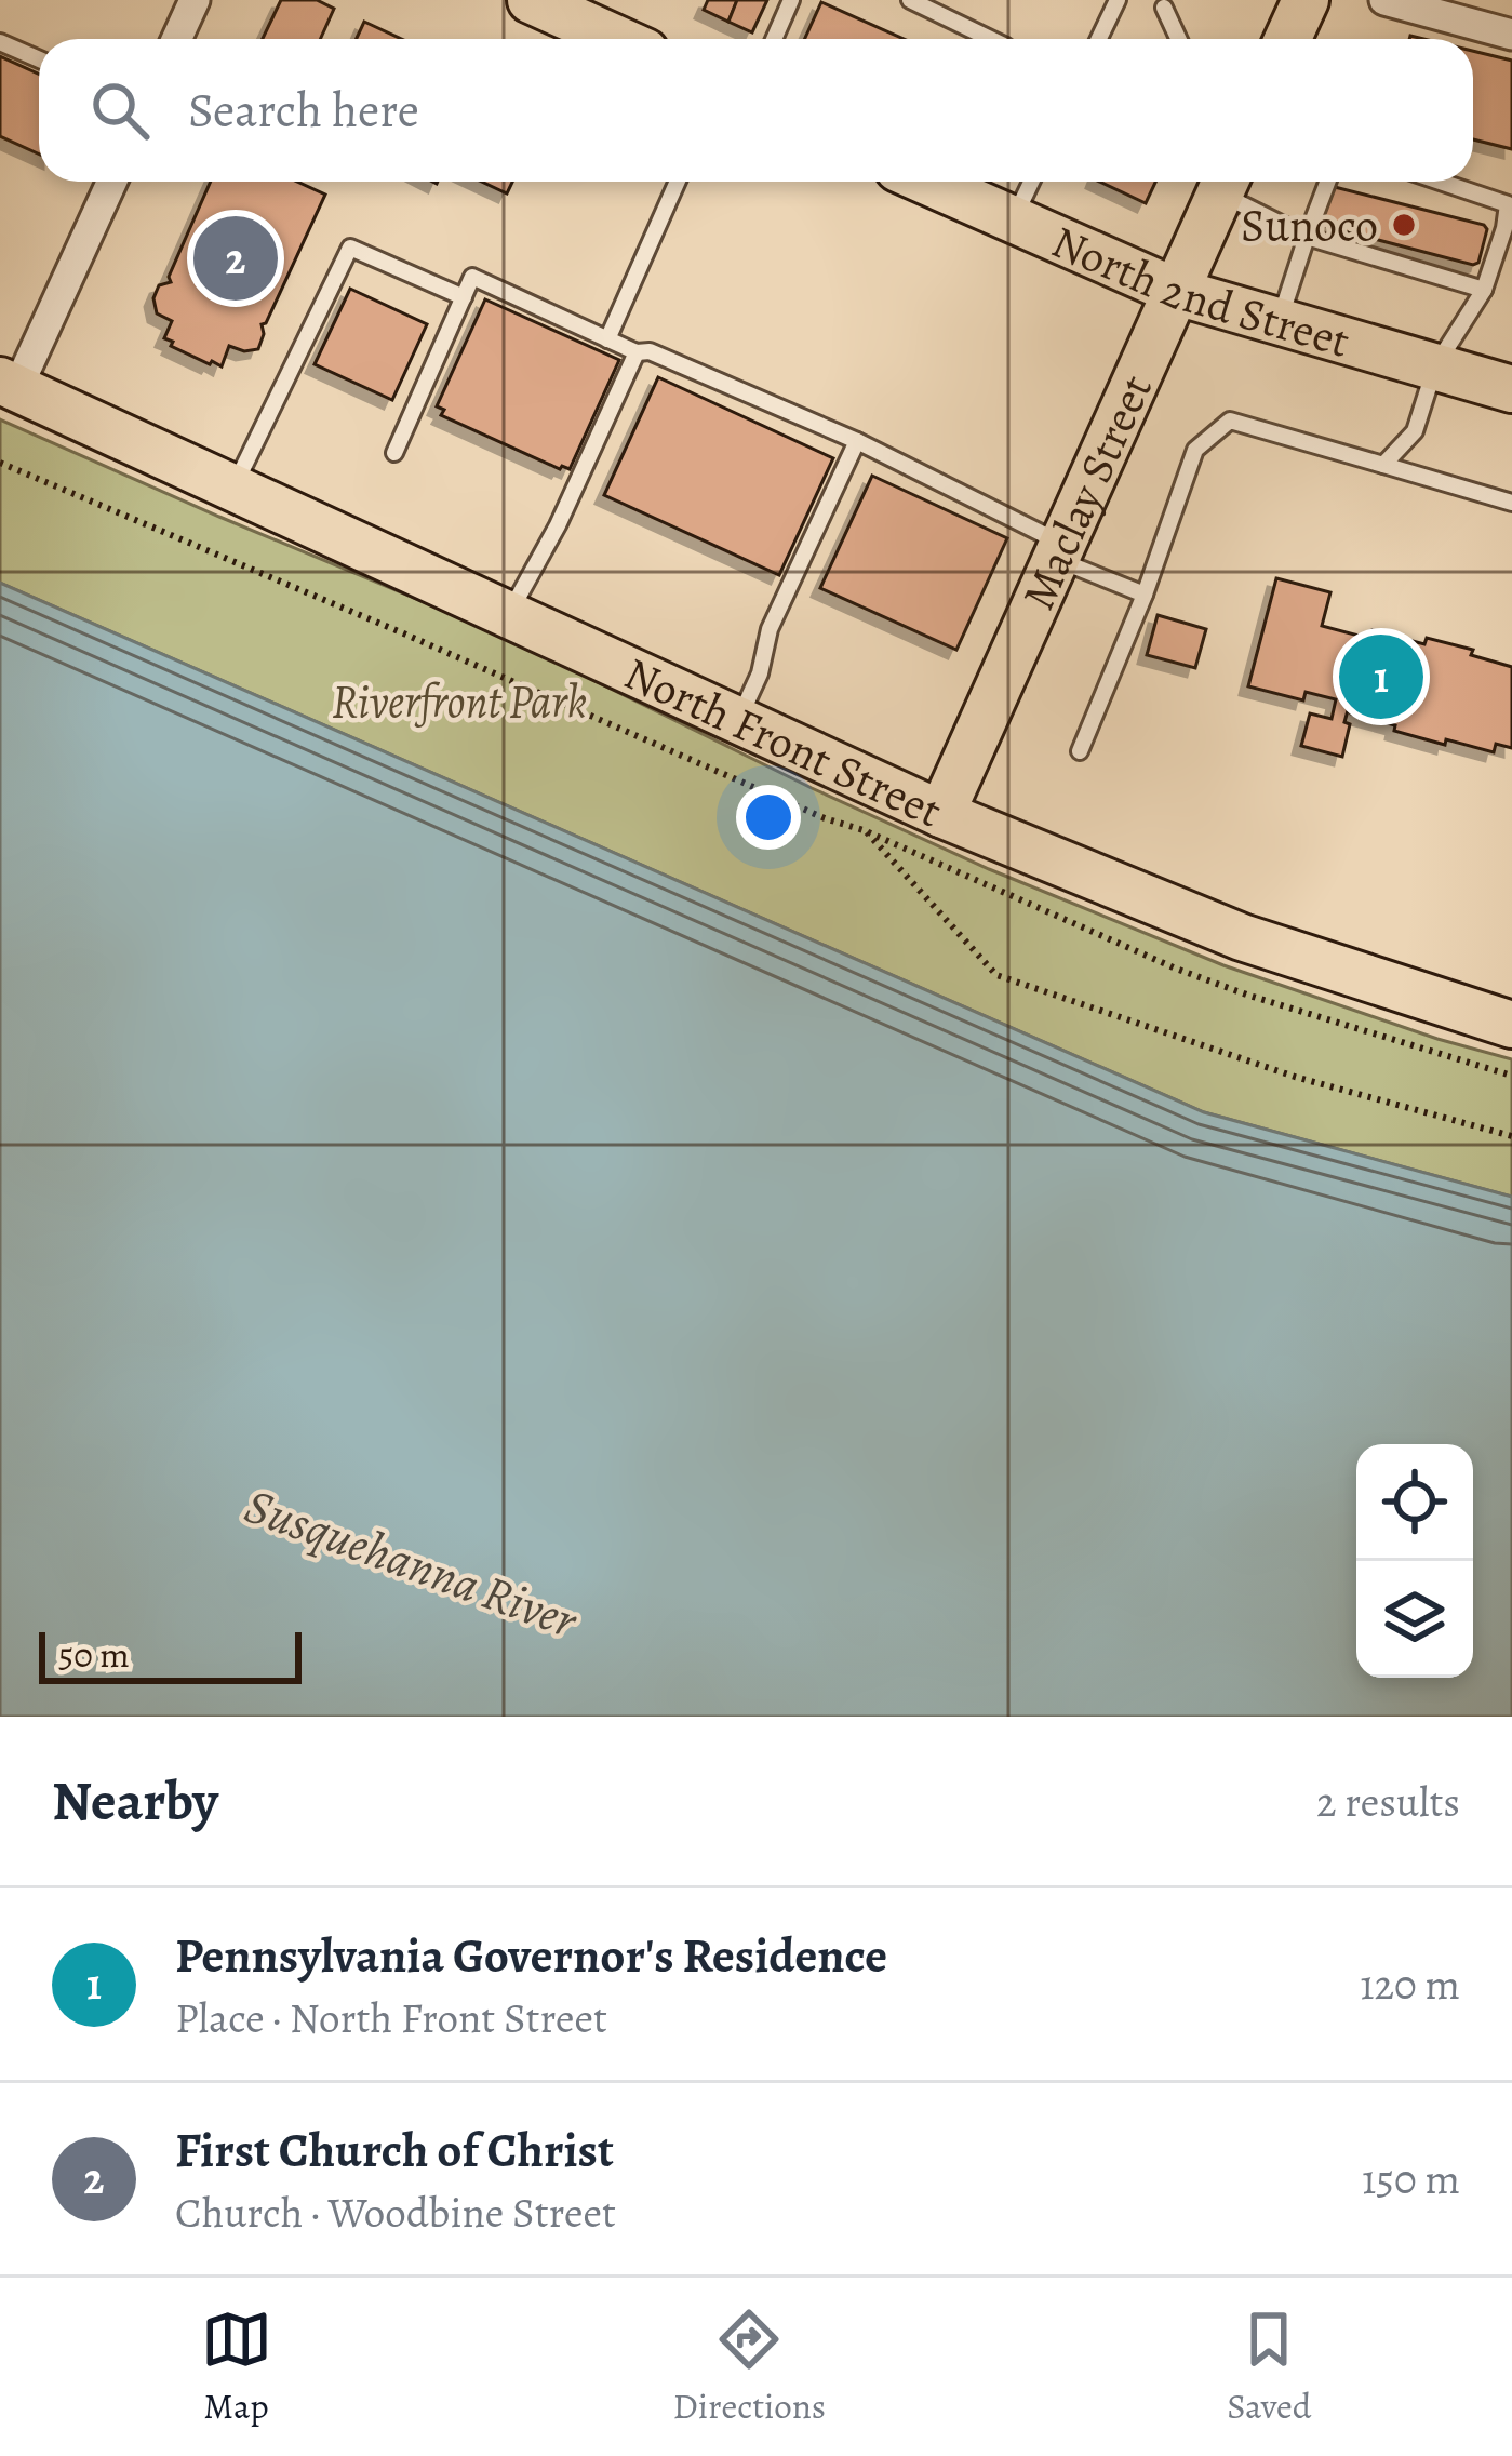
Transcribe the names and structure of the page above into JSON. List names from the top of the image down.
{
  "streets": {
    "main road": ["North 2nd Street", "Maclay Street", "North Front Street"]
  },
  "crossings": [
    ["North 2nd Street", "Maclay Street"],
    ["Maclay Street", "North Front Street"]
  ],
  "water": ["Susquehanna River"],
  "parks": ["Riverfront Park"],
  "places": ["Sunoco"],
  "scale_bar": "50 m",
  "page": {
    "search": "Search here",
    "pins": ["2", "1"],
    "scale": "50 m",
    "heading": ["Nearby", "2 results"],
    "list": [
      {
        "mark": "1",
        "name": "Pennsylvania Governor's Residence",
        "note": "Place · North Front Street",
        "value": "120 m"
      },
      {
        "mark": "2",
        "name": "First Church of Christ",
        "note": "Church · Woodbine Street",
        "value": "150 m"
      }
    ],
    "nav": ["Map", "Directions", "Saved"]
  }
}
